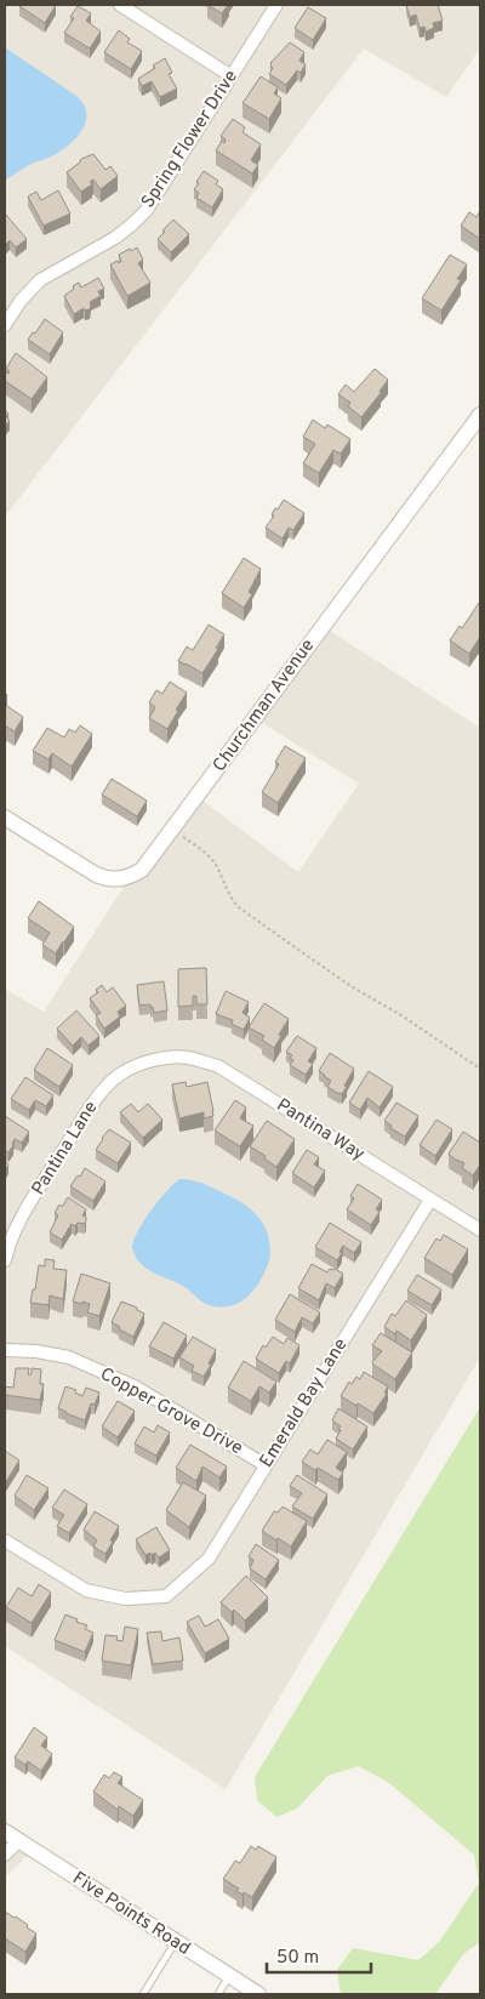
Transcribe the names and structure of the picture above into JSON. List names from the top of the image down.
{
  "streets": {
    "street": [
      "Spring Flower Drive",
      "Churchman Avenue",
      "Pantina Way",
      "Pantina Lane",
      "Emerald Bay Lane",
      "Copper Grove Drive",
      "Five Points Road"
    ]
  },
  "crossings": [
    ["Pantina Way", "Pantina Lane"],
    ["Pantina Way", "Emerald Bay Lane"],
    ["Emerald Bay Lane", "Copper Grove Drive"]
  ],
  "scale_bar": "50 m"
}
